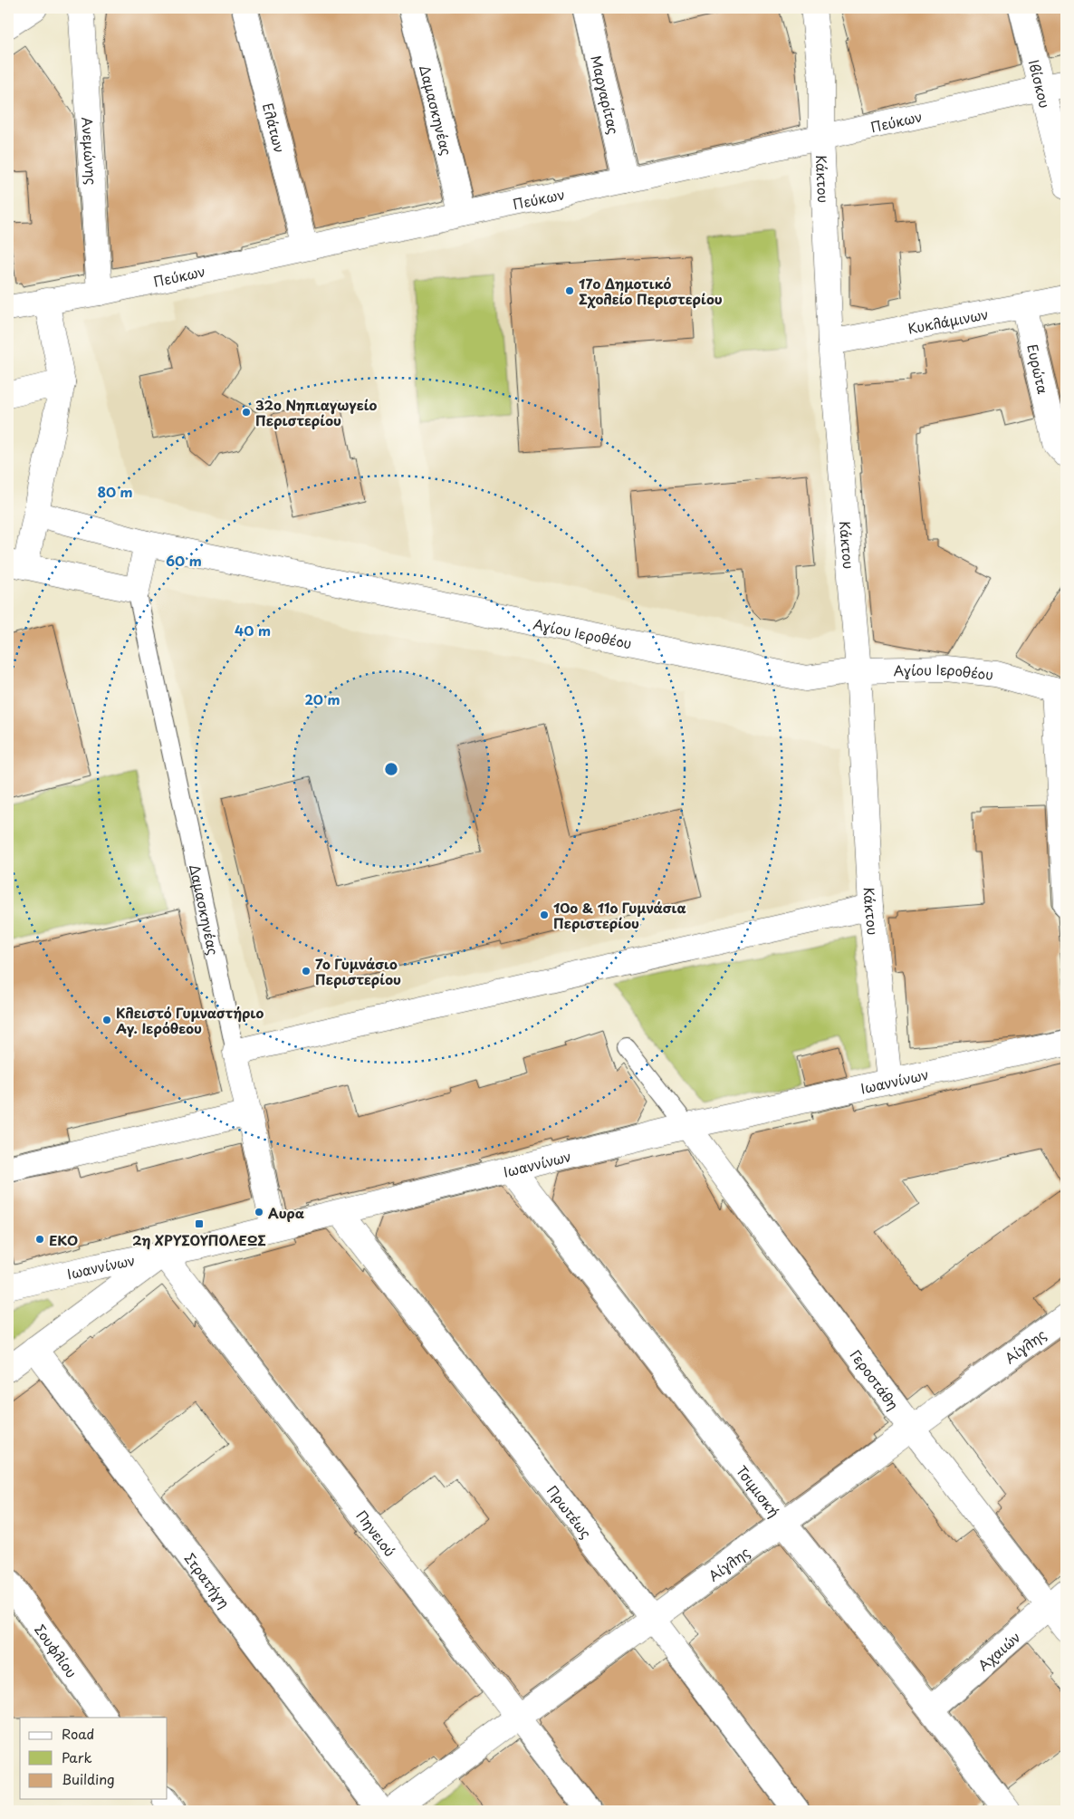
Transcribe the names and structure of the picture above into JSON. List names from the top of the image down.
{
  "streets": {
    "street": [
      "Ιβίσκου",
      "Μαργαρίτας",
      "Δαμασκηνέας",
      "Πεύκων",
      "Ελάτων",
      "Ανεμώνης",
      "Κάκτου",
      "Κυκλάμινων",
      "Ευρώτα",
      "Αγίου Ιεροθέου",
      "Ιωαννίνων",
      "Αίγλης",
      "Γεροστάθη",
      "Τσιμισκή",
      "Πρωτέως",
      "Πηνειού",
      "Στρατήγη",
      "Αχαιών",
      "Σουφλίου"
    ]
  },
  "crossings": [
    ["Ιβίσκου", "Πεύκων"],
    ["Μαργαρίτας", "Πεύκων"],
    ["Δαμασκηνέας", "Πεύκων"],
    ["Δαμασκηνέας", "Ιωαννίνων"],
    ["Πεύκων", "Ελάτων"],
    ["Πεύκων", "Ανεμώνης"],
    ["Πεύκων", "Κάκτου"],
    ["Κάκτου", "Κυκλάμινων"],
    ["Κάκτου", "Αγίου Ιεροθέου"],
    ["Κάκτου", "Ιωαννίνων"],
    ["Κυκλάμινων", "Ευρώτα"],
    ["Ιωαννίνων", "Γεροστάθη"],
    ["Ιωαννίνων", "Τσιμισκή"],
    ["Ιωαννίνων", "Πρωτέως"],
    ["Ιωαννίνων", "Πηνειού"],
    ["Αίγλης", "Γεροστάθη"],
    ["Αίγλης", "Τσιμισκή"],
    ["Αίγλης", "Πρωτέως"],
    ["Αίγλης", "Πηνειού"],
    ["Γεροστάθη", "Αχαιών"],
    ["Τσιμισκή", "Αχαιών"]
  ],
  "places": {
    "other": [
      "17ο Δημοτικό Σχολείο Περιστερίου",
      "32ο Νηπιαγωγείο Περιστερίου",
      "10ο & 11ο Γυμνάσια Περιστερίου",
      "7ο Γυμνάσιο Περιστερίου",
      "Κλειστό Γυμναστήριο Αγ. Ιερόθεου",
      "Αυρα",
      "EKO"
    ],
    "transit": ["2η ΧΡΥΣΟΥΠΟΛΕΩΣ"]
  },
  "legend": ["Road", "Park", "Building"],
  "rings": [
    "80 m",
    "60 m",
    "40 m",
    "20 m"
  ]
}
